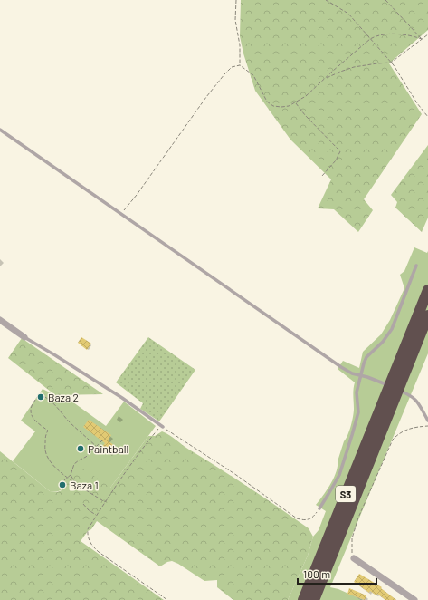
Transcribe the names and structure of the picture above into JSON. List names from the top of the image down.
{
  "streets": {
    "highway": ["S3"]
  },
  "places": ["Baza 2", "Paintball", "Baza 1"],
  "scale_bar": "100 m"
}
